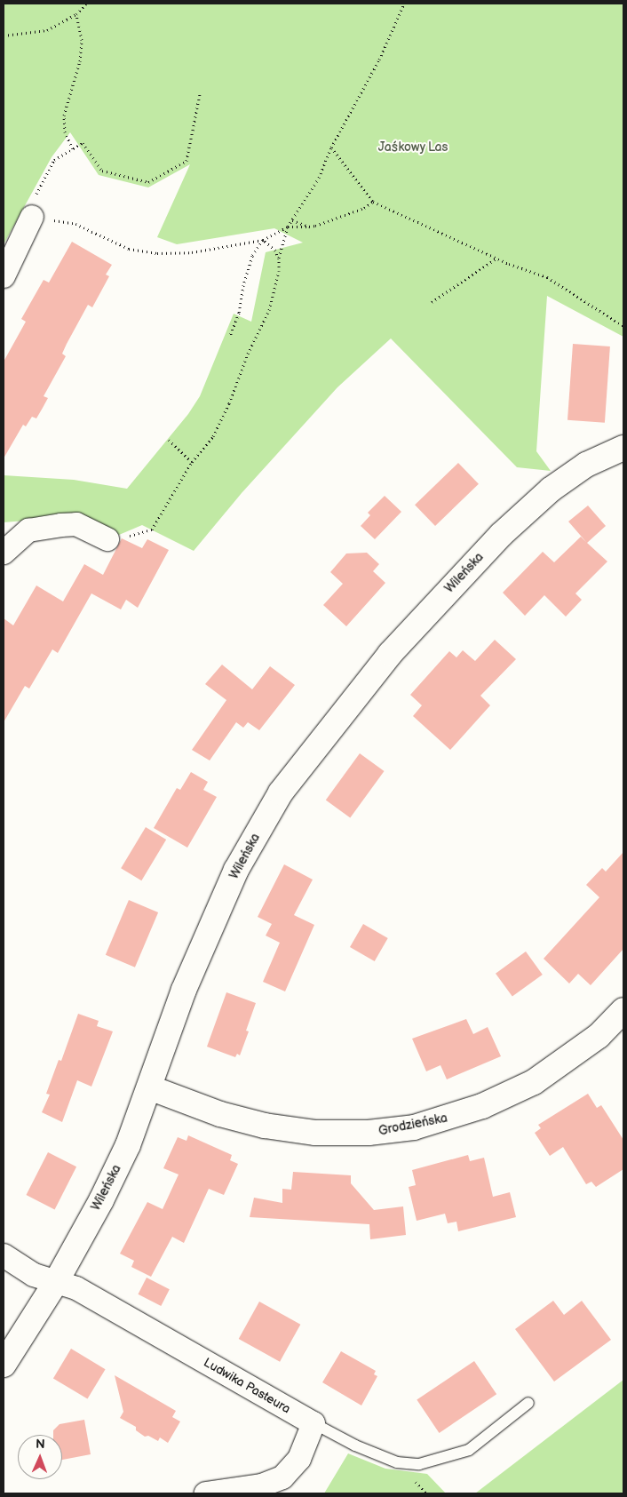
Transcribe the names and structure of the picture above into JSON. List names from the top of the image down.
{
  "streets": {
    "street": ["Wileńska", "Grodzieńska", "Ludwika Pasteura"]
  },
  "crossings": [
    ["Wileńska", "Grodzieńska"],
    ["Wileńska", "Ludwika Pasteura"]
  ],
  "parks": ["Jaśkowy Las"],
  "north": "top"
}
